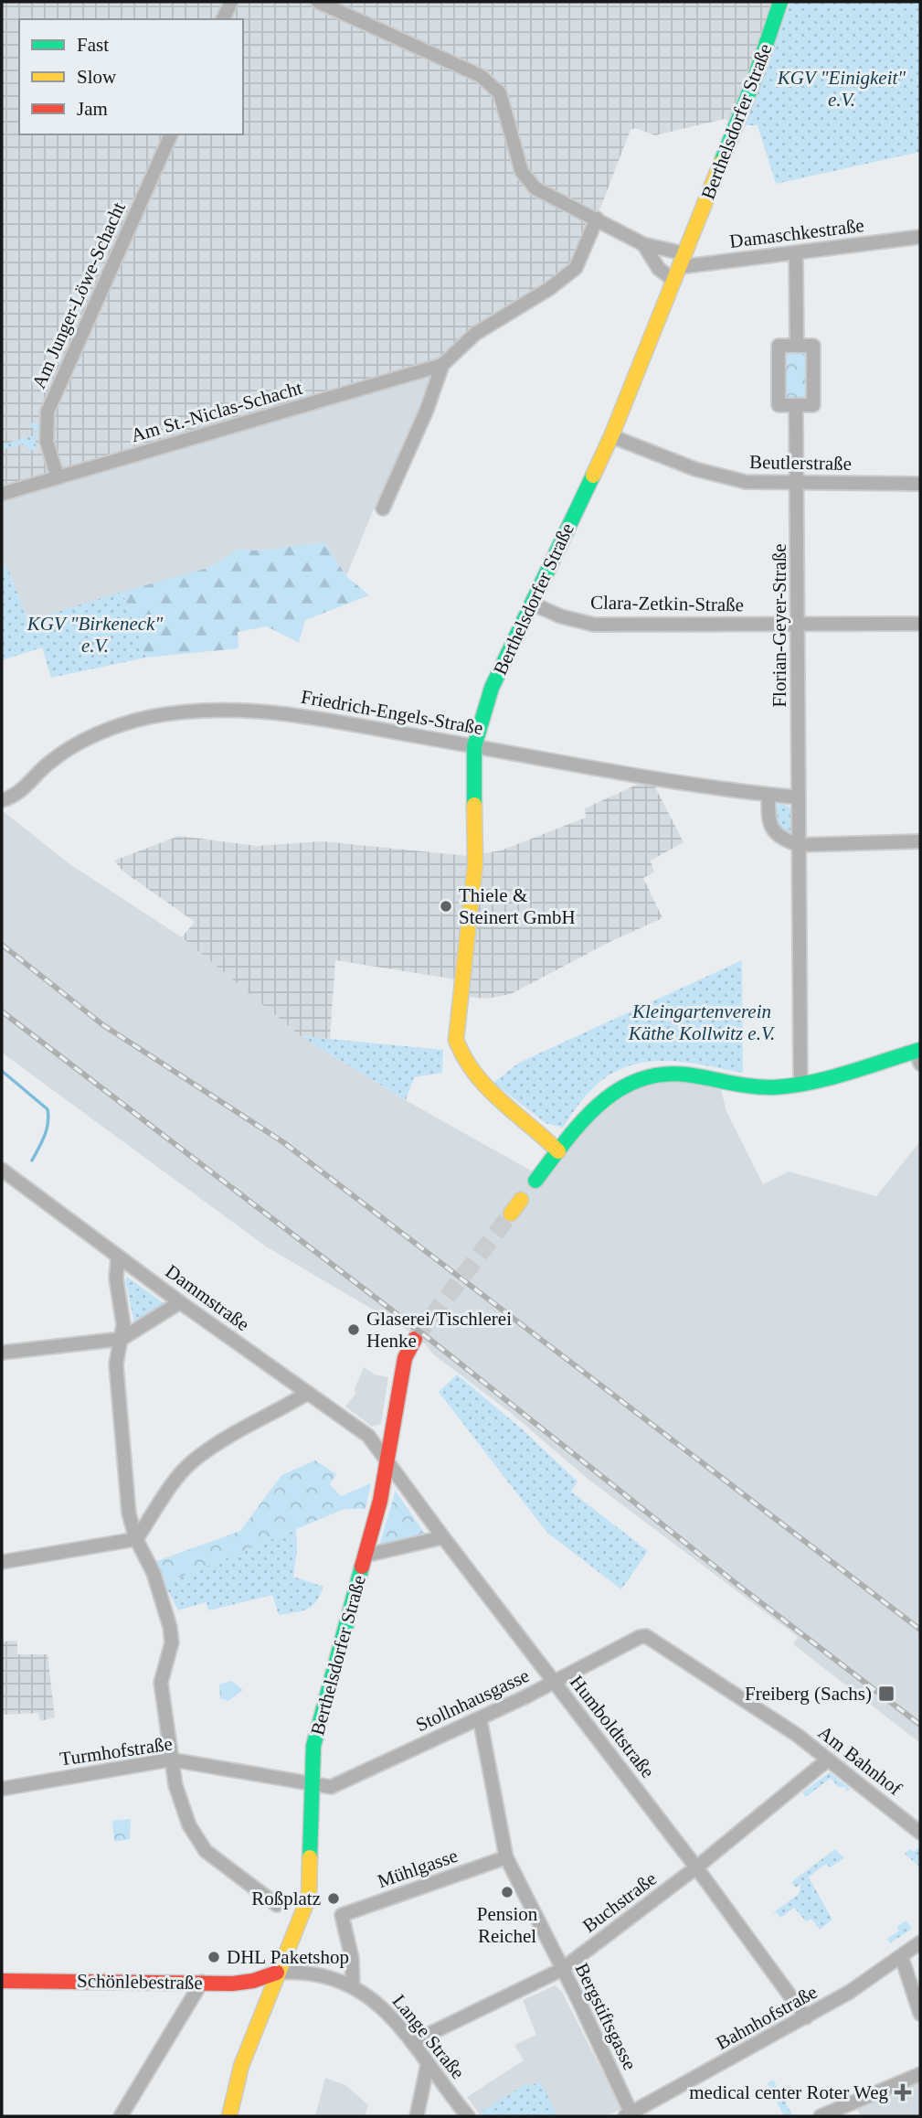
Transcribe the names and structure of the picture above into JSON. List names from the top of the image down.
{
  "streets": {
    "street": [
      "Berthelsdorfer Straße",
      "Damaschkestraße",
      "Am Junger-Löwe-Schacht",
      "Am St.-Niclas-Schacht",
      "Beutlerstraße",
      "Clara-Zetkin-Straße",
      "Florian-Geyer-Straße",
      "Friedrich-Engels-Straße",
      "Dammstraße",
      "Stollnhausgasse",
      "Humboldtstraße",
      "Turmhofstraße",
      "Am Bahnhof",
      "Mühlgasse",
      "Buchstraße",
      "Schönlebestraße",
      "Bergstiftsgasse",
      "Bahnhofstraße",
      "Lange Straße"
    ]
  },
  "crossings": [
    ["Berthelsdorfer Straße", "Damaschkestraße"],
    ["Berthelsdorfer Straße", "Beutlerstraße"],
    ["Berthelsdorfer Straße", "Clara-Zetkin-Straße"],
    ["Berthelsdorfer Straße", "Friedrich-Engels-Straße"],
    ["Berthelsdorfer Straße", "Dammstraße"],
    ["Berthelsdorfer Straße", "Stollnhausgasse"],
    ["Berthelsdorfer Straße", "Humboldtstraße"],
    ["Berthelsdorfer Straße", "Turmhofstraße"],
    ["Berthelsdorfer Straße", "Schönlebestraße"],
    ["Berthelsdorfer Straße", "Lange Straße"],
    ["Am Junger-Löwe-Schacht", "Am St.-Niclas-Schacht"],
    ["Beutlerstraße", "Florian-Geyer-Straße"],
    ["Clara-Zetkin-Straße", "Florian-Geyer-Straße"],
    ["Florian-Geyer-Straße", "Friedrich-Engels-Straße"],
    ["Dammstraße", "Humboldtstraße"],
    ["Stollnhausgasse", "Humboldtstraße"],
    ["Stollnhausgasse", "Turmhofstraße"],
    ["Stollnhausgasse", "Am Bahnhof"],
    ["Stollnhausgasse", "Bergstiftsgasse"],
    ["Humboldtstraße", "Buchstraße"],
    ["Humboldtstraße", "Bahnhofstraße"],
    ["Am Bahnhof", "Buchstraße"],
    ["Mühlgasse", "Bergstiftsgasse"],
    ["Mühlgasse", "Lange Straße"],
    ["Buchstraße", "Bergstiftsgasse"],
    ["Buchstraße", "Lange Straße"],
    ["Schönlebestraße", "Lange Straße"],
    ["Bergstiftsgasse", "Bahnhofstraße"]
  ],
  "parks": ["KGV \"Einigkeit\" e.V.", "KGV \"Birkeneck\" e.V.", "Kleingartenverein Käthe Kollwitz e.V."],
  "places": {
    "other": [
      "Thiele & Steinert GmbH",
      "Glaserei/Tischlerei Henke",
      "Pension Reichel",
      "Roßplatz",
      "DHL Paketshop"
    ],
    "transit": ["Freiberg (Sachs)"],
    "health": ["medical center Roter Weg"]
  },
  "legend": ["Fast", "Slow", "Jam"]
}
